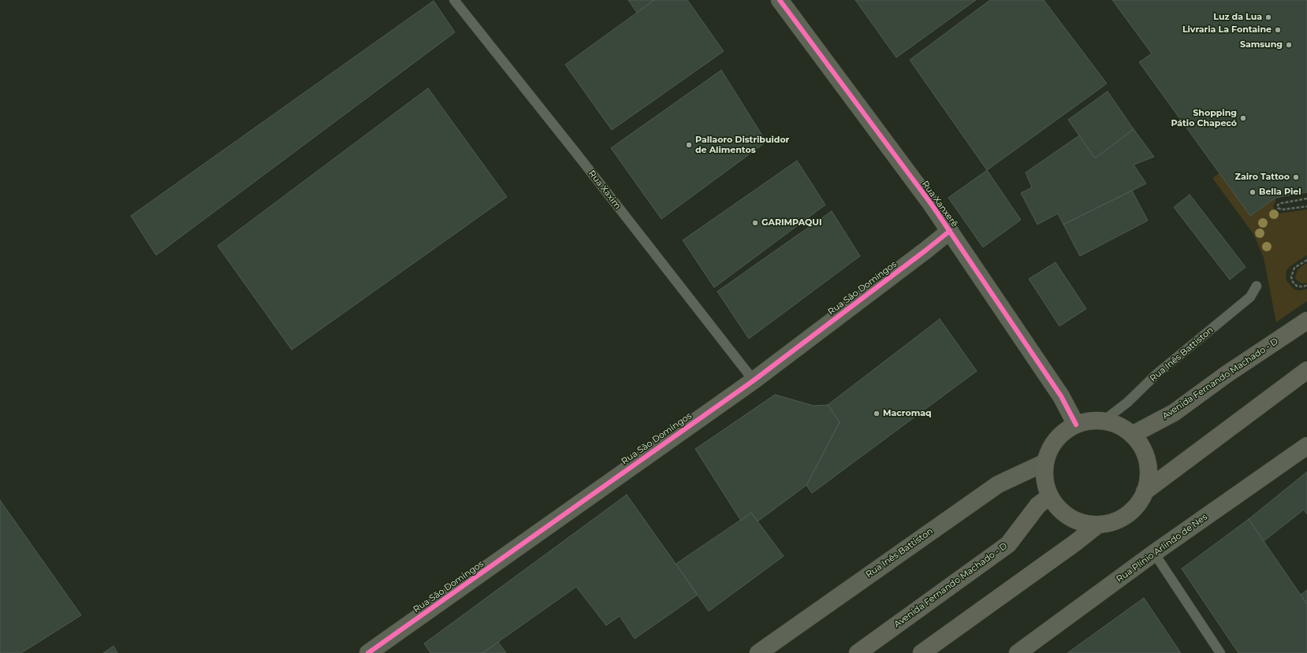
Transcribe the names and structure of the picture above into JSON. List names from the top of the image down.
{
  "streets": {
    "main road": ["Avenida Fernando Machado - D"],
    "street": [
      "Rua Xanxerê",
      "Rua São Domingos",
      "Rua Inês Battiston",
      "Rua Plínio Arlindo de Nes"
    ],
    "lane": ["Rua Xaxim"]
  },
  "crossings": [
    ["Rua Xaxim", "Rua São Domingos"],
    ["Rua Xanxerê", "Rua São Domingos"],
    ["Rua Xanxerê", "Rua Inês Battiston"],
    ["Rua Xanxerê", "Avenida Fernando Machado - D"],
    ["Rua Inês Battiston", "Avenida Fernando Machado - D"]
  ],
  "places": [
    "Luz da Lua",
    "Livraria La Fontaine",
    "Samsung",
    "Shopping Pátio Chapecó",
    "Pallaoro Distribuidor de Alimentos",
    "Zairo Tattoo",
    "Bella Piel",
    "GARIMPAQUI",
    "Macromaq"
  ]
}
